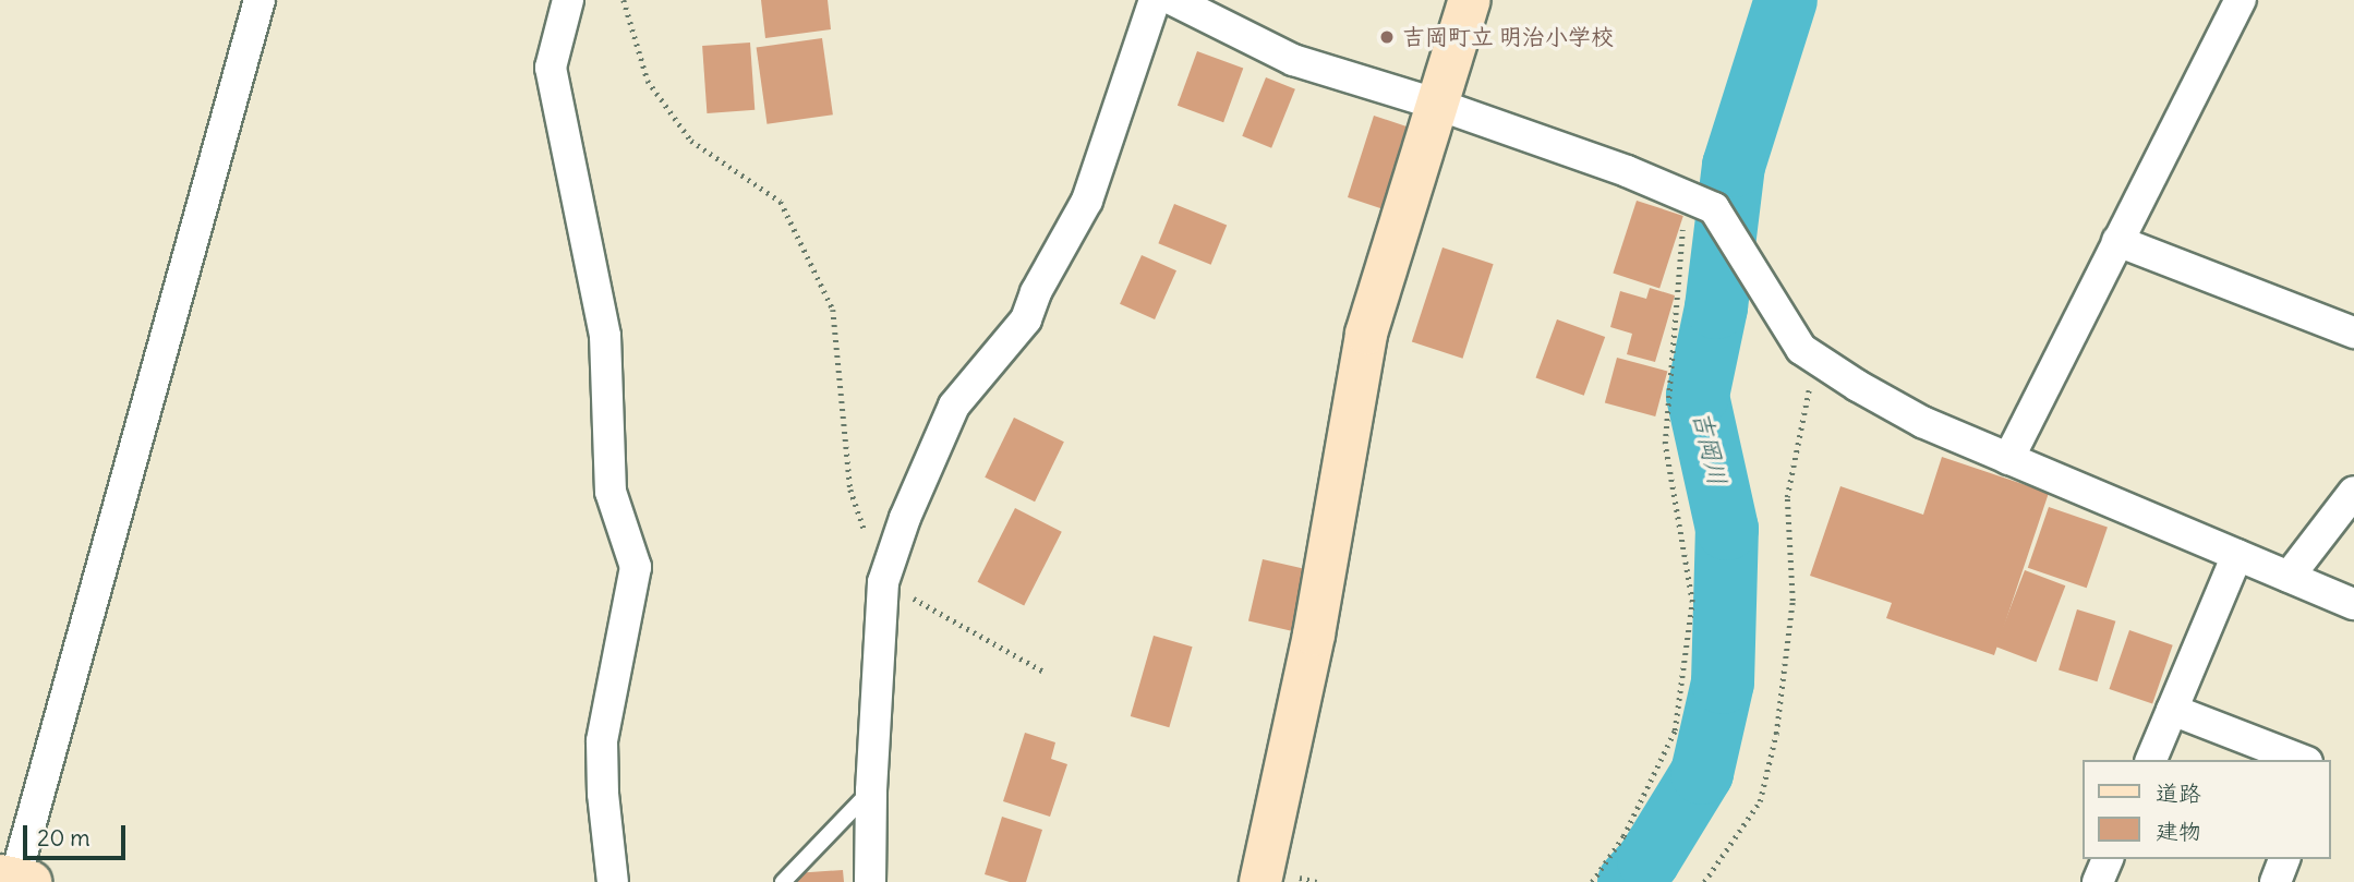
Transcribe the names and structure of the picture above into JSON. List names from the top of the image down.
{
  "water": ["吉岡川"],
  "places": ["吉岡町立 明治小学校"],
  "legend": ["道路", "建物"],
  "scale_bar": "20 m"
}
